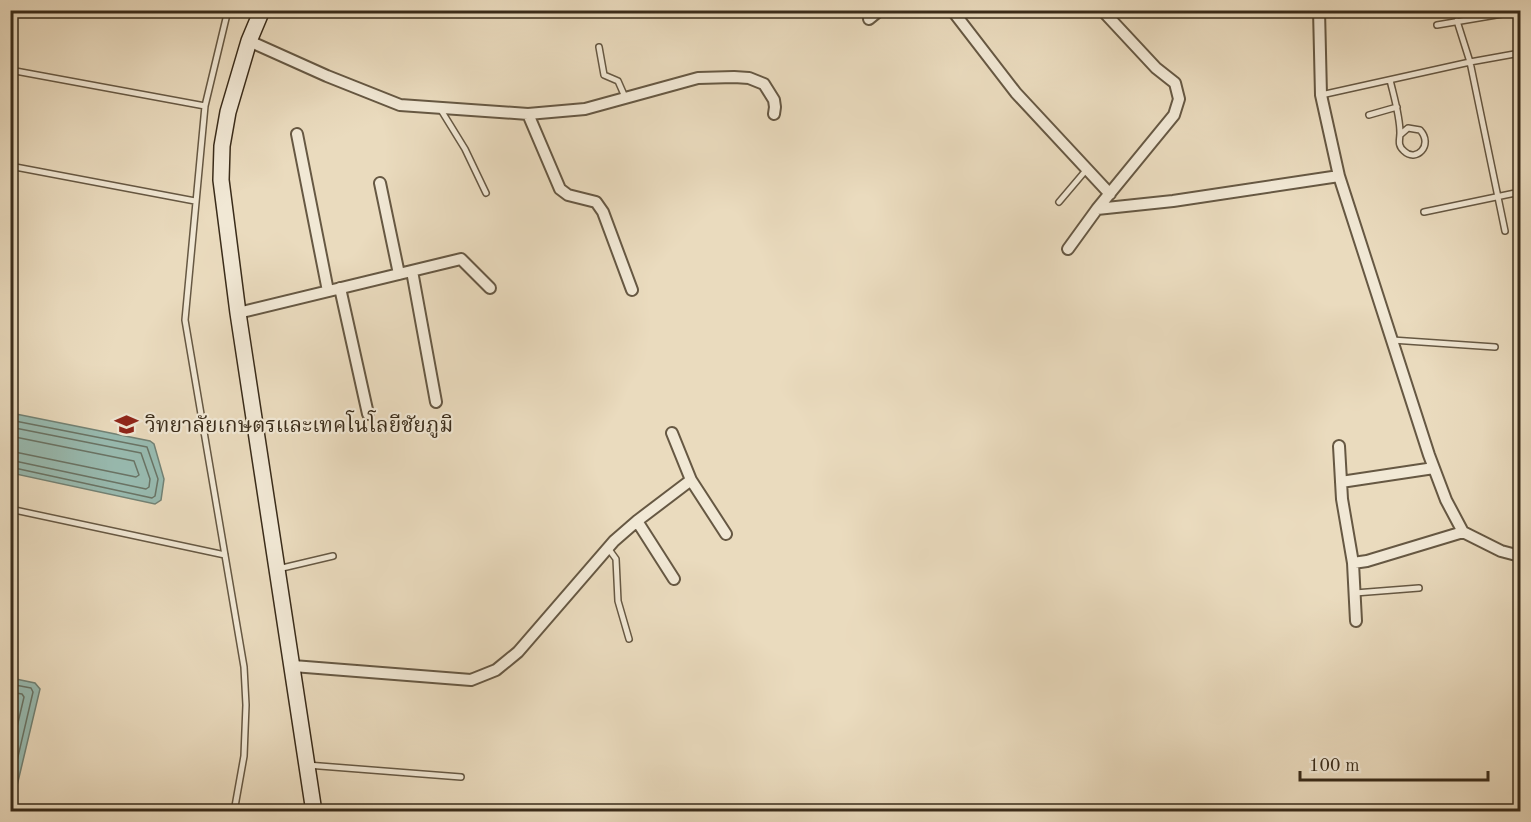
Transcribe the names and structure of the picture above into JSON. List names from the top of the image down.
{
  "places": {
    "school or university": ["วิทยาลัยเกษตรและเทคโนโลยีชัยภูมิ"]
  },
  "scale_bar": "100 m"
}
